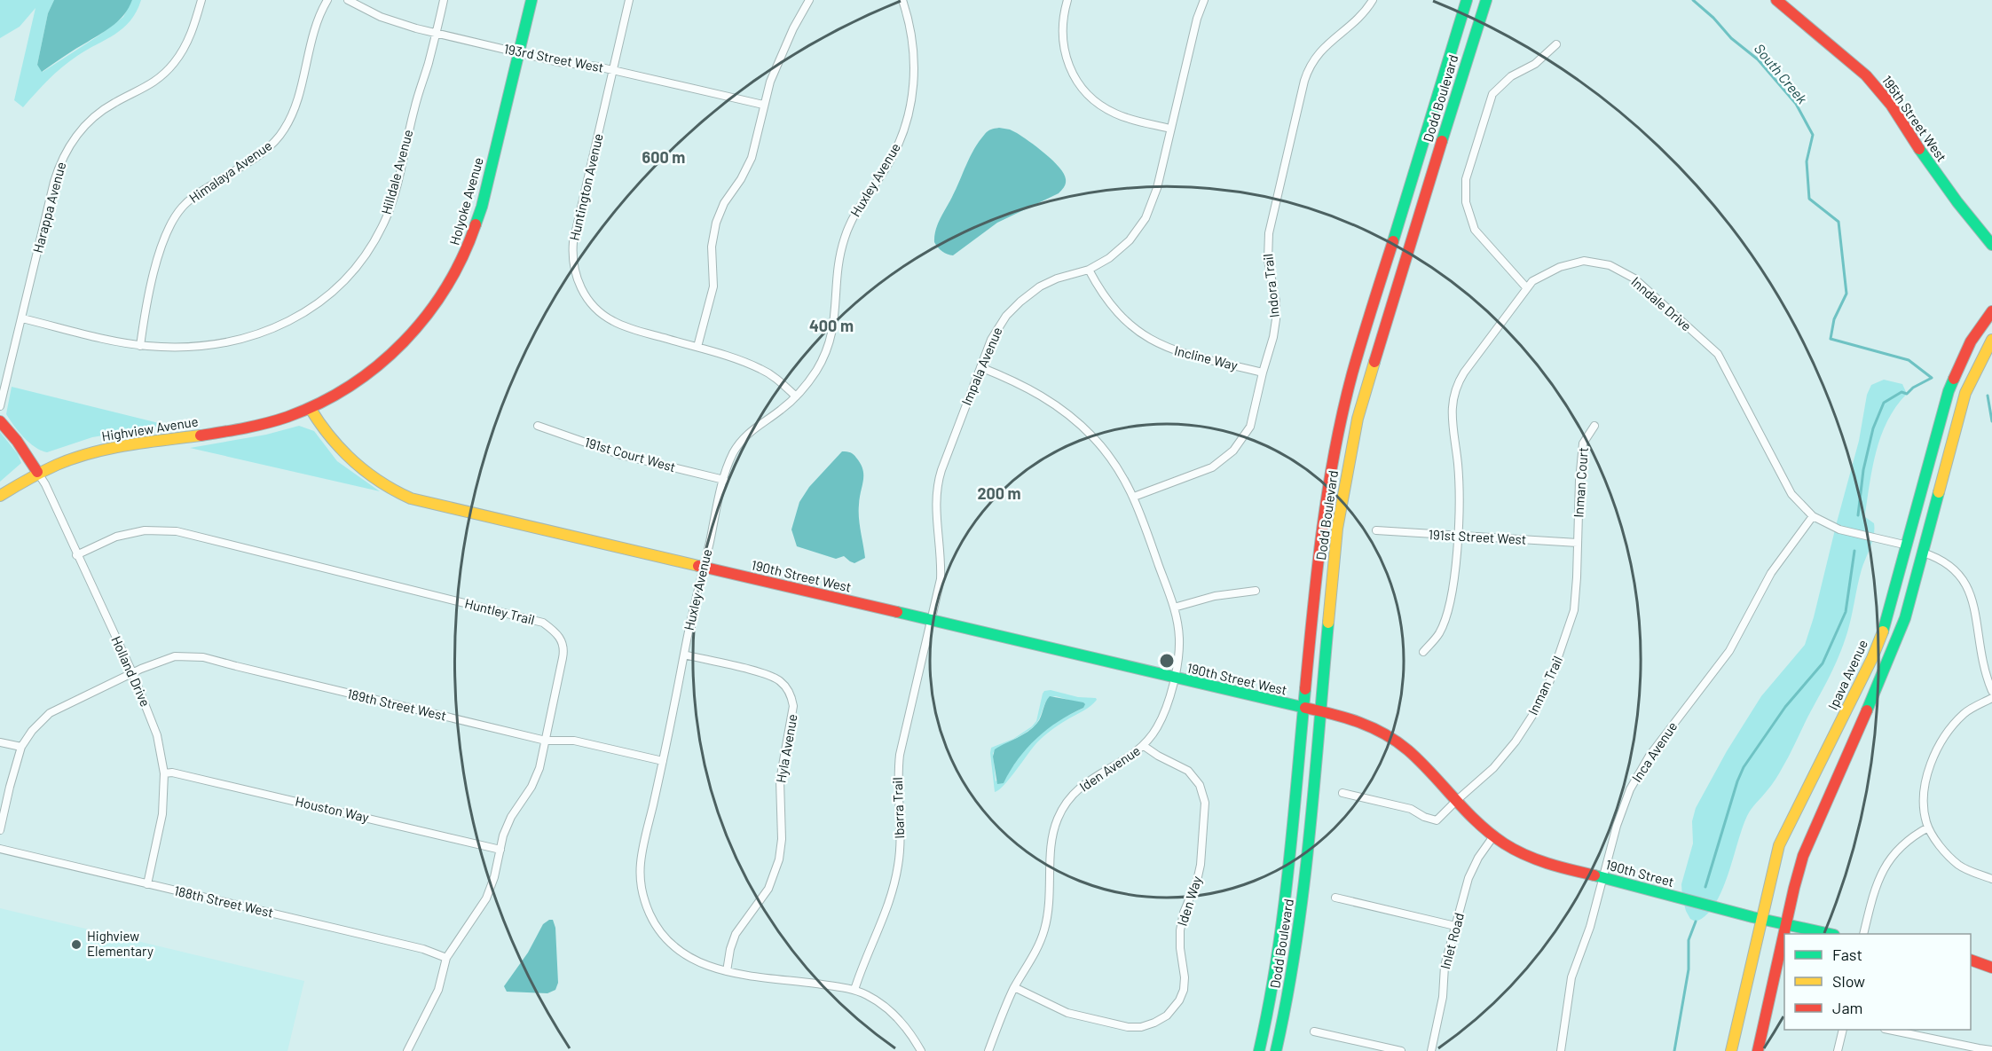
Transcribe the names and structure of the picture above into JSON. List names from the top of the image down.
{
  "streets": {
    "street": [
      "193rd Street West",
      "Dodd Boulevard",
      "195th Street West",
      "Himalaya Avenue",
      "Hilldale Avenue",
      "Huxley Avenue",
      "Huntington Avenue",
      "Holyoke Avenue",
      "Harappa Avenue",
      "Indora Trail",
      "Inndale Drive",
      "Incline Way",
      "Impala Avenue",
      "Highview Avenue",
      "191st Court West",
      "Inman Court",
      "191st Street West",
      "190th Street West",
      "Huntley Trail",
      "Holland Drive",
      "Ipava Avenue",
      "Inman Trail",
      "189th Street West",
      "Hyla Avenue",
      "Inca Avenue",
      "Iden Avenue",
      "Ibarra Trail",
      "Houston Way",
      "190th Street",
      "Iden Way",
      "188th Street West",
      "Inlet Road"
    ]
  },
  "crossings": [
    ["193rd Street West", "Hilldale Avenue"],
    ["193rd Street West", "Huntington Avenue"],
    ["193rd Street West", "Holyoke Avenue"],
    ["Dodd Boulevard", "190th Street West"],
    ["Dodd Boulevard", "190th Street"],
    ["Himalaya Avenue", "Hilldale Avenue"],
    ["Hilldale Avenue", "Harappa Avenue"],
    ["Huxley Avenue", "Huntington Avenue"],
    ["Huxley Avenue", "191st Court West"],
    ["Huxley Avenue", "190th Street West"],
    ["Huxley Avenue", "189th Street West"],
    ["Huxley Avenue", "Hyla Avenue"],
    ["Huxley Avenue", "Ibarra Trail"],
    ["Holyoke Avenue", "Highview Avenue"],
    ["Holyoke Avenue", "190th Street West"],
    ["Indora Trail", "Incline Way"],
    ["Indora Trail", "Iden Avenue"],
    ["Inndale Drive", "191st Street West"],
    ["Inndale Drive", "Ipava Avenue"],
    ["Inndale Drive", "Inca Avenue"],
    ["Incline Way", "Impala Avenue"],
    ["Impala Avenue", "190th Street West"],
    ["Impala Avenue", "Iden Avenue"],
    ["Impala Avenue", "Ibarra Trail"],
    ["Highview Avenue", "190th Street West"],
    ["Highview Avenue", "Holland Drive"],
    ["Inman Court", "191st Street West"],
    ["Inman Court", "Inman Trail"],
    ["191st Street West", "Inman Trail"],
    ["190th Street West", "Iden Avenue"],
    ["190th Street West", "Ibarra Trail"],
    ["190th Street West", "190th Street"],
    ["Huntley Trail", "Holland Drive"],
    ["Huntley Trail", "189th Street West"],
    ["Huntley Trail", "Houston Way"],
    ["Huntley Trail", "188th Street West"],
    ["Holland Drive", "189th Street West"],
    ["Holland Drive", "Houston Way"],
    ["Holland Drive", "188th Street West"],
    ["Ipava Avenue", "190th Street"],
    ["Inman Trail", "190th Street"],
    ["Inca Avenue", "190th Street"],
    ["Iden Avenue", "Iden Way"],
    ["190th Street", "Inlet Road"]
  ],
  "water": ["South Creek"],
  "places": ["Highview Elementary"],
  "legend": ["Fast", "Slow", "Jam"],
  "rings": ["600 m", "400 m", "200 m"]
}
